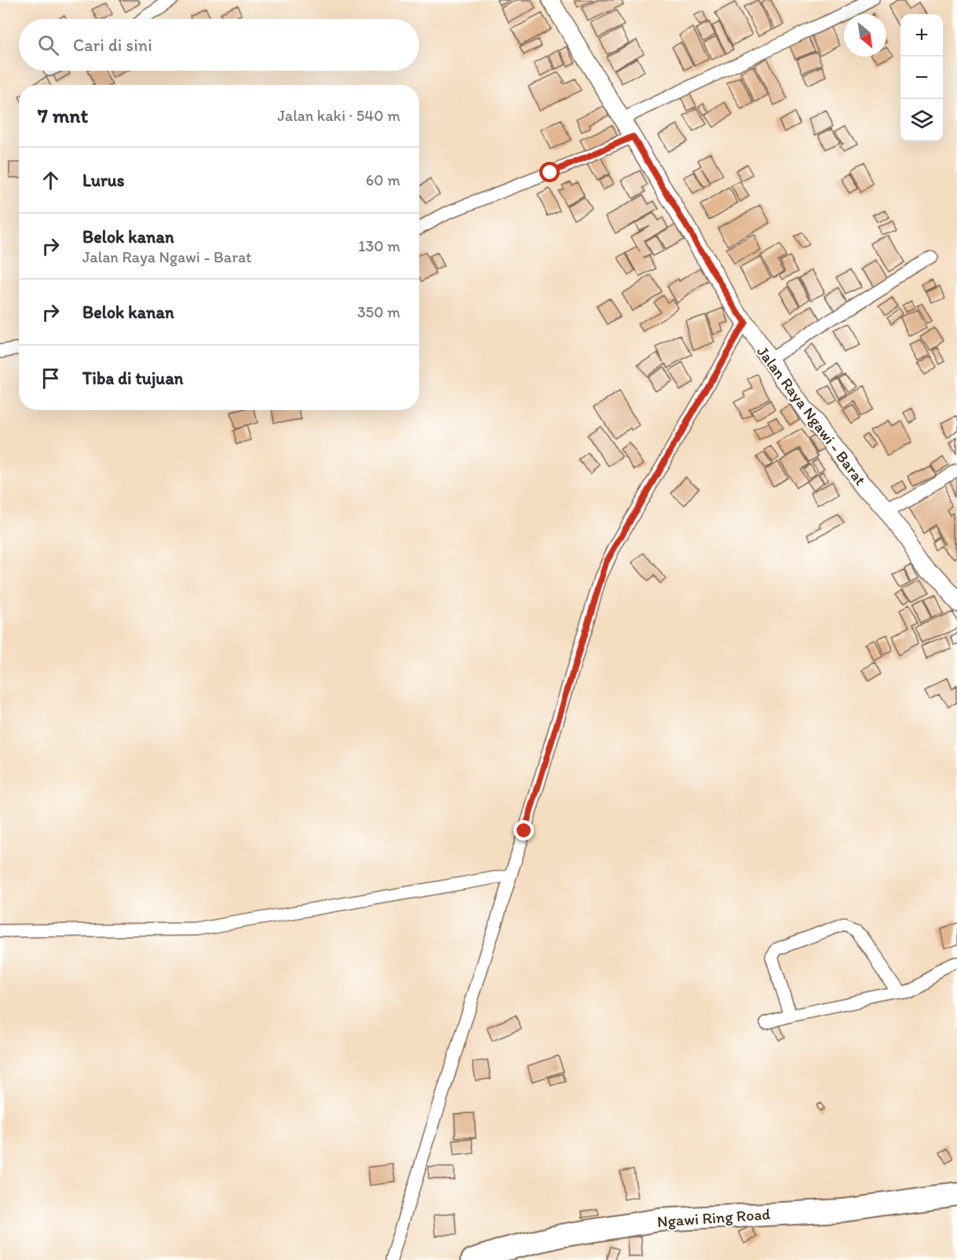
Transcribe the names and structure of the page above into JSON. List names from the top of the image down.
{
  "streets": {
    "highway": ["Ngawi Ring Road"],
    "main road": ["Jalan Raya Ngawi - Barat"]
  },
  "north": "bottom right",
  "page": {
    "map_buttons": ["+", "−"],
    "search": "Cari di sini",
    "heading": ["7 mnt", "Jalan kaki · 540 m"],
    "list": [
      ["Lurus", "60 m"],
      ["Belok kanan", "Jalan Raya Ngawi - Barat", "130 m"],
      ["Belok kanan", "350 m"],
      "Tiba di tujuan"
    ]
  }
}
